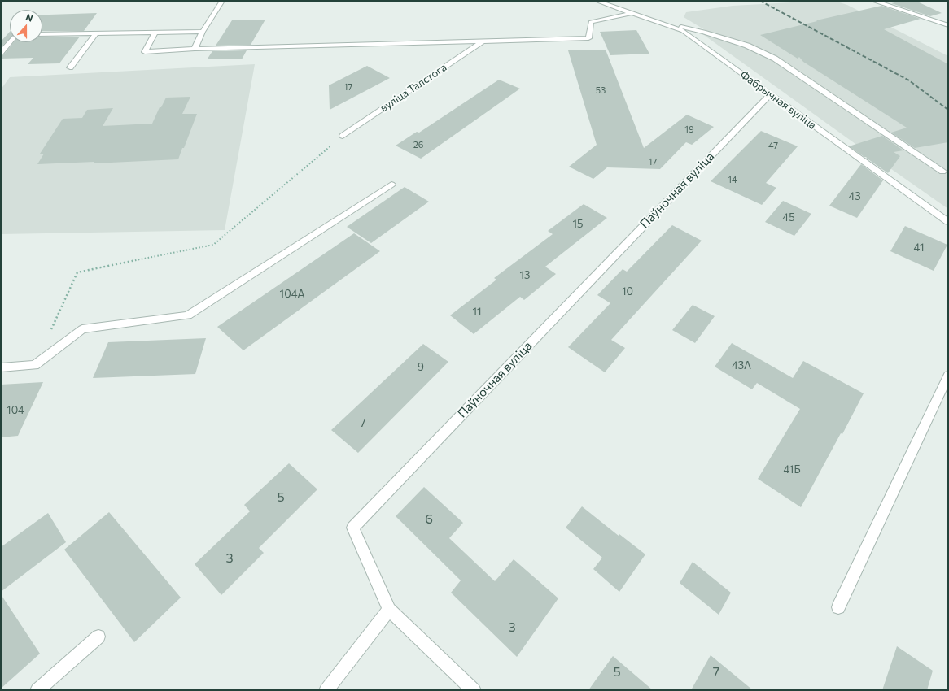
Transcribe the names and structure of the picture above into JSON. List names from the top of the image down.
{
  "streets": {
    "street": ["вуліца Талстога", "Фабрычная вуліца", "Паўночная вуліца"]
  },
  "crossings": [
    ["Фабрычная вуліца", "Паўночная вуліца"]
  ],
  "house_numbers": [
    "17",
    "53",
    "19",
    "26",
    "47",
    "17",
    "14",
    "43",
    "45",
    "15",
    "41",
    "13",
    "10",
    "104А",
    "11",
    "43А",
    "9",
    "104",
    "7",
    "41Б",
    "5",
    "6",
    "3",
    "3",
    "5",
    "7"
  ],
  "north": "top"
}
